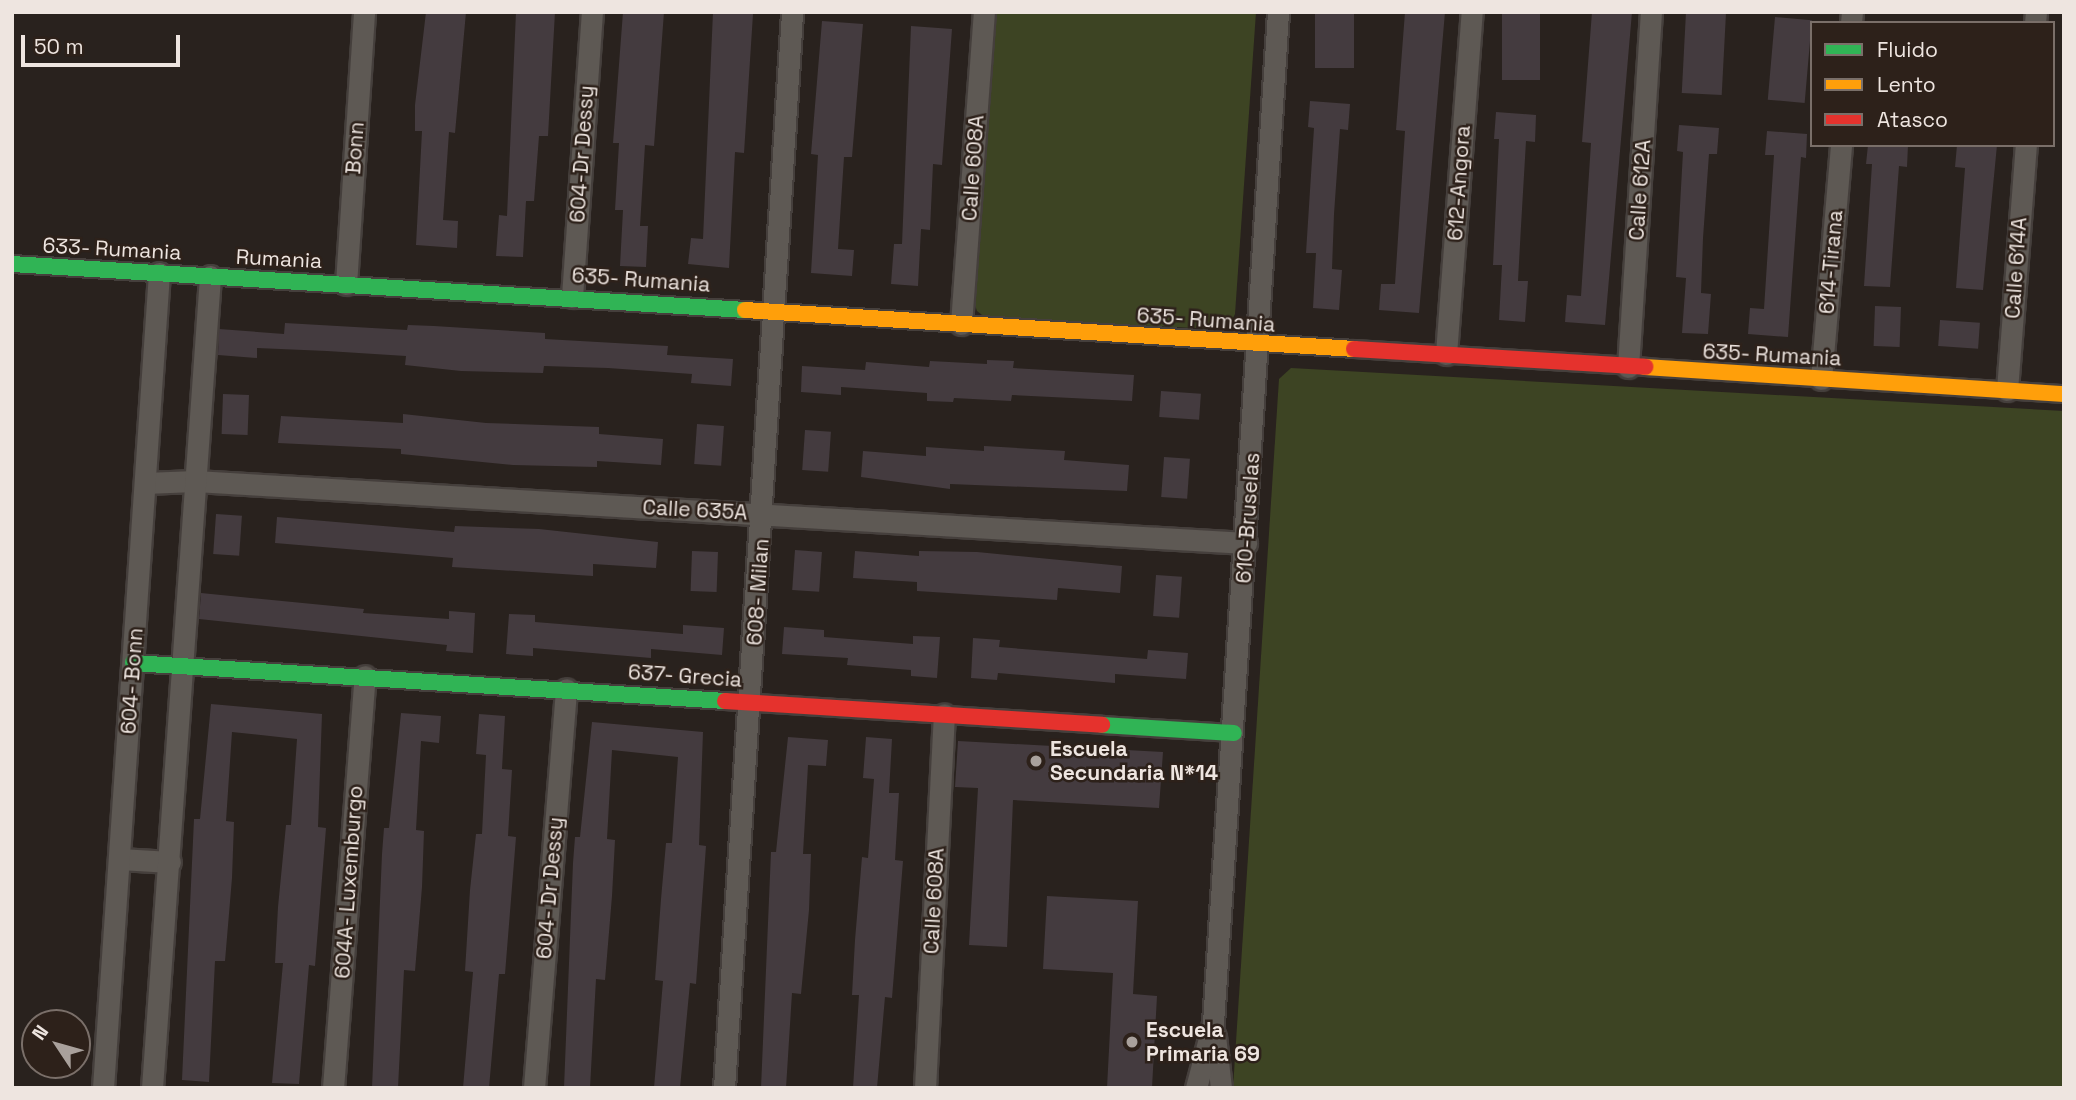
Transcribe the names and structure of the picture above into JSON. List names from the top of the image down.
{
  "streets": {
    "street": [
      "Bonn",
      "604-Dr Dessy",
      "Calle 608A",
      "612-Angora",
      "Calle 612A",
      "633- Rumania",
      "Rumania",
      "614-Tirana",
      "Calle 614A",
      "635- Rumania",
      "Calle 635A",
      "610-Bruselas",
      "608- Milan",
      "637- Grecia",
      "604- Bonn",
      "604A- Luxemburgo",
      "604- Dr Dessy"
    ]
  },
  "crossings": [
    ["Bonn", "Rumania"],
    ["Bonn", "635- Rumania"],
    ["604-Dr Dessy", "635- Rumania"],
    ["Calle 608A", "635- Rumania"],
    ["Calle 608A", "637- Grecia"],
    ["612-Angora", "635- Rumania"],
    ["Calle 612A", "635- Rumania"],
    ["633- Rumania", "Rumania"],
    ["633- Rumania", "604- Bonn"],
    ["Rumania", "635- Rumania"],
    ["614-Tirana", "635- Rumania"],
    ["Calle 614A", "635- Rumania"],
    ["635- Rumania", "610-Bruselas"],
    ["635- Rumania", "608- Milan"],
    ["Calle 635A", "610-Bruselas"],
    ["Calle 635A", "608- Milan"],
    ["Calle 635A", "604- Bonn"],
    ["610-Bruselas", "637- Grecia"],
    ["608- Milan", "637- Grecia"],
    ["637- Grecia", "604- Bonn"],
    ["637- Grecia", "604A- Luxemburgo"],
    ["637- Grecia", "604- Dr Dessy"]
  ],
  "places": ["Escuela Secundaria N*14", "Escuela Primaria 69"],
  "legend": ["Fluido", "Lento", "Atasco"],
  "scale_bar": "50 m",
  "north": "top left"
}
